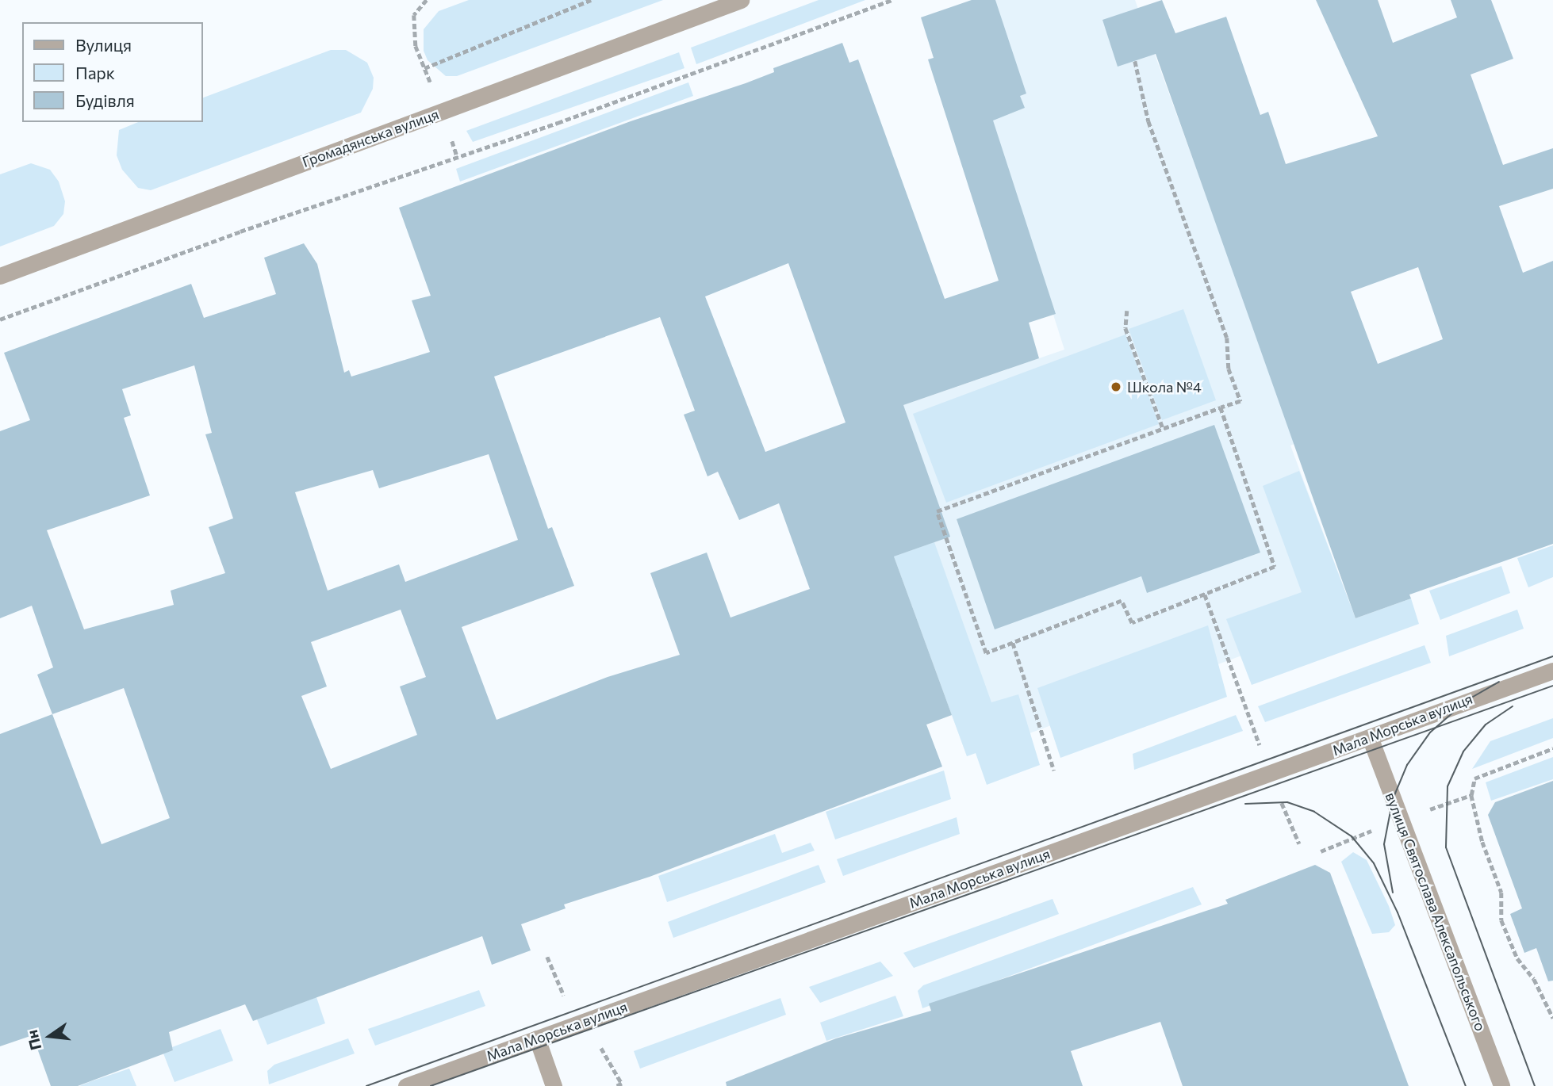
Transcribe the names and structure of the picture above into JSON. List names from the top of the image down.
{
  "streets": {
    "street": ["Громадянська вулиця", "Мала Морська вулиця", "вулиця Святослава Алексапольського"]
  },
  "crossings": [
    ["Мала Морська вулиця", "вулиця Святослава Алексапольського"]
  ],
  "places": ["Школа №4"],
  "legend": ["Вулиця", "Парк", "Будівля"],
  "north": "left"
}
